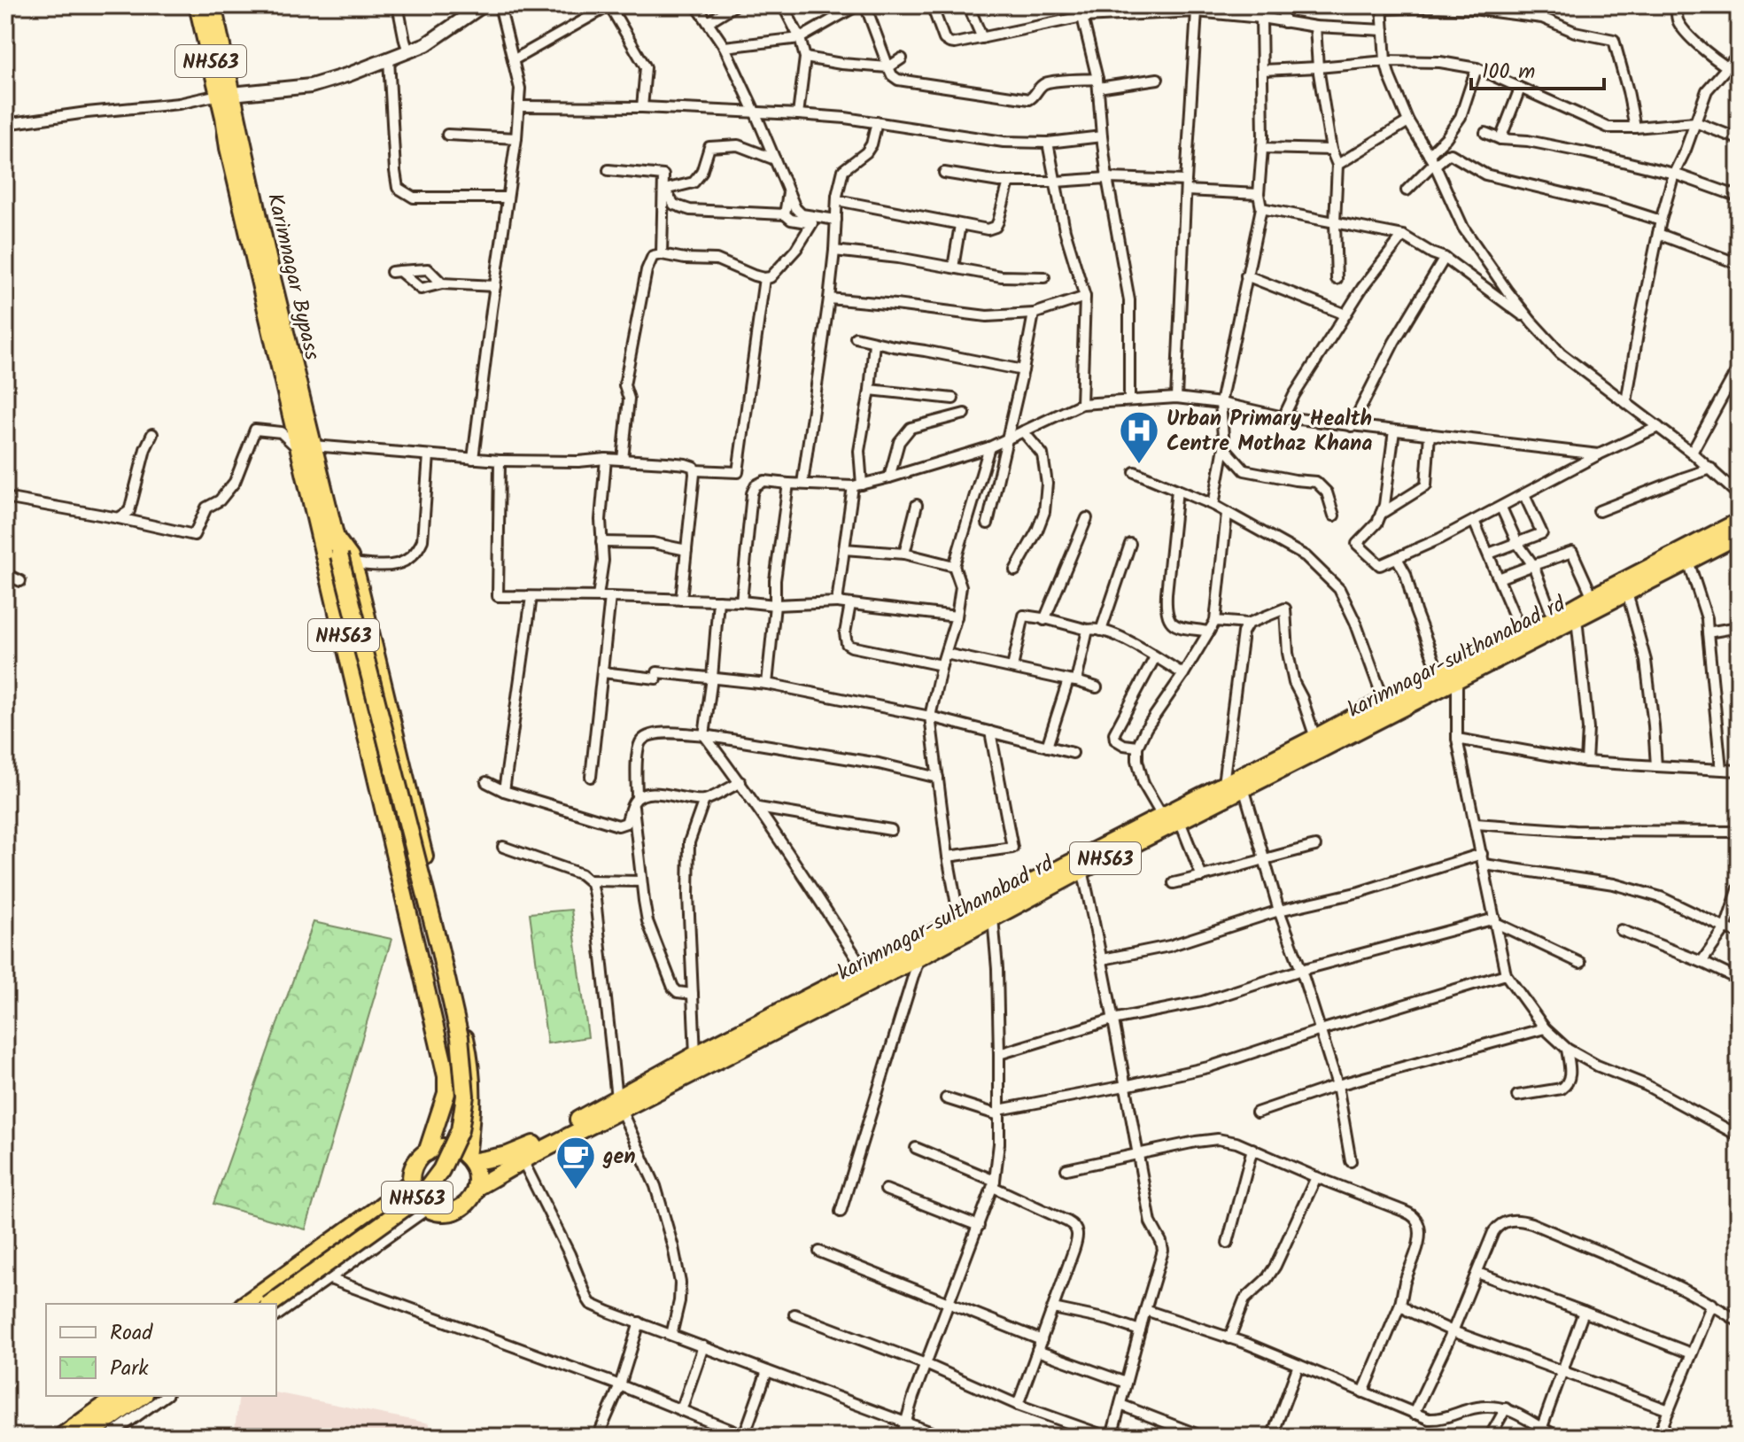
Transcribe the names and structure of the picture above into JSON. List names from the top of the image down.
{
  "streets": {
    "highway": ["NH563", "Karimnagar Bypass", "karimnagar-sulthanabad rd"]
  },
  "crossings": [
    ["NH563", "Karimnagar Bypass"],
    ["NH563", "karimnagar-sulthanabad rd"]
  ],
  "places": {
    "hospital": ["Urban Primary Health Centre Mothaz Khana"],
    "cafe": ["gen"]
  },
  "legend": ["Road", "Park"],
  "scale_bar": "100 m"
}
